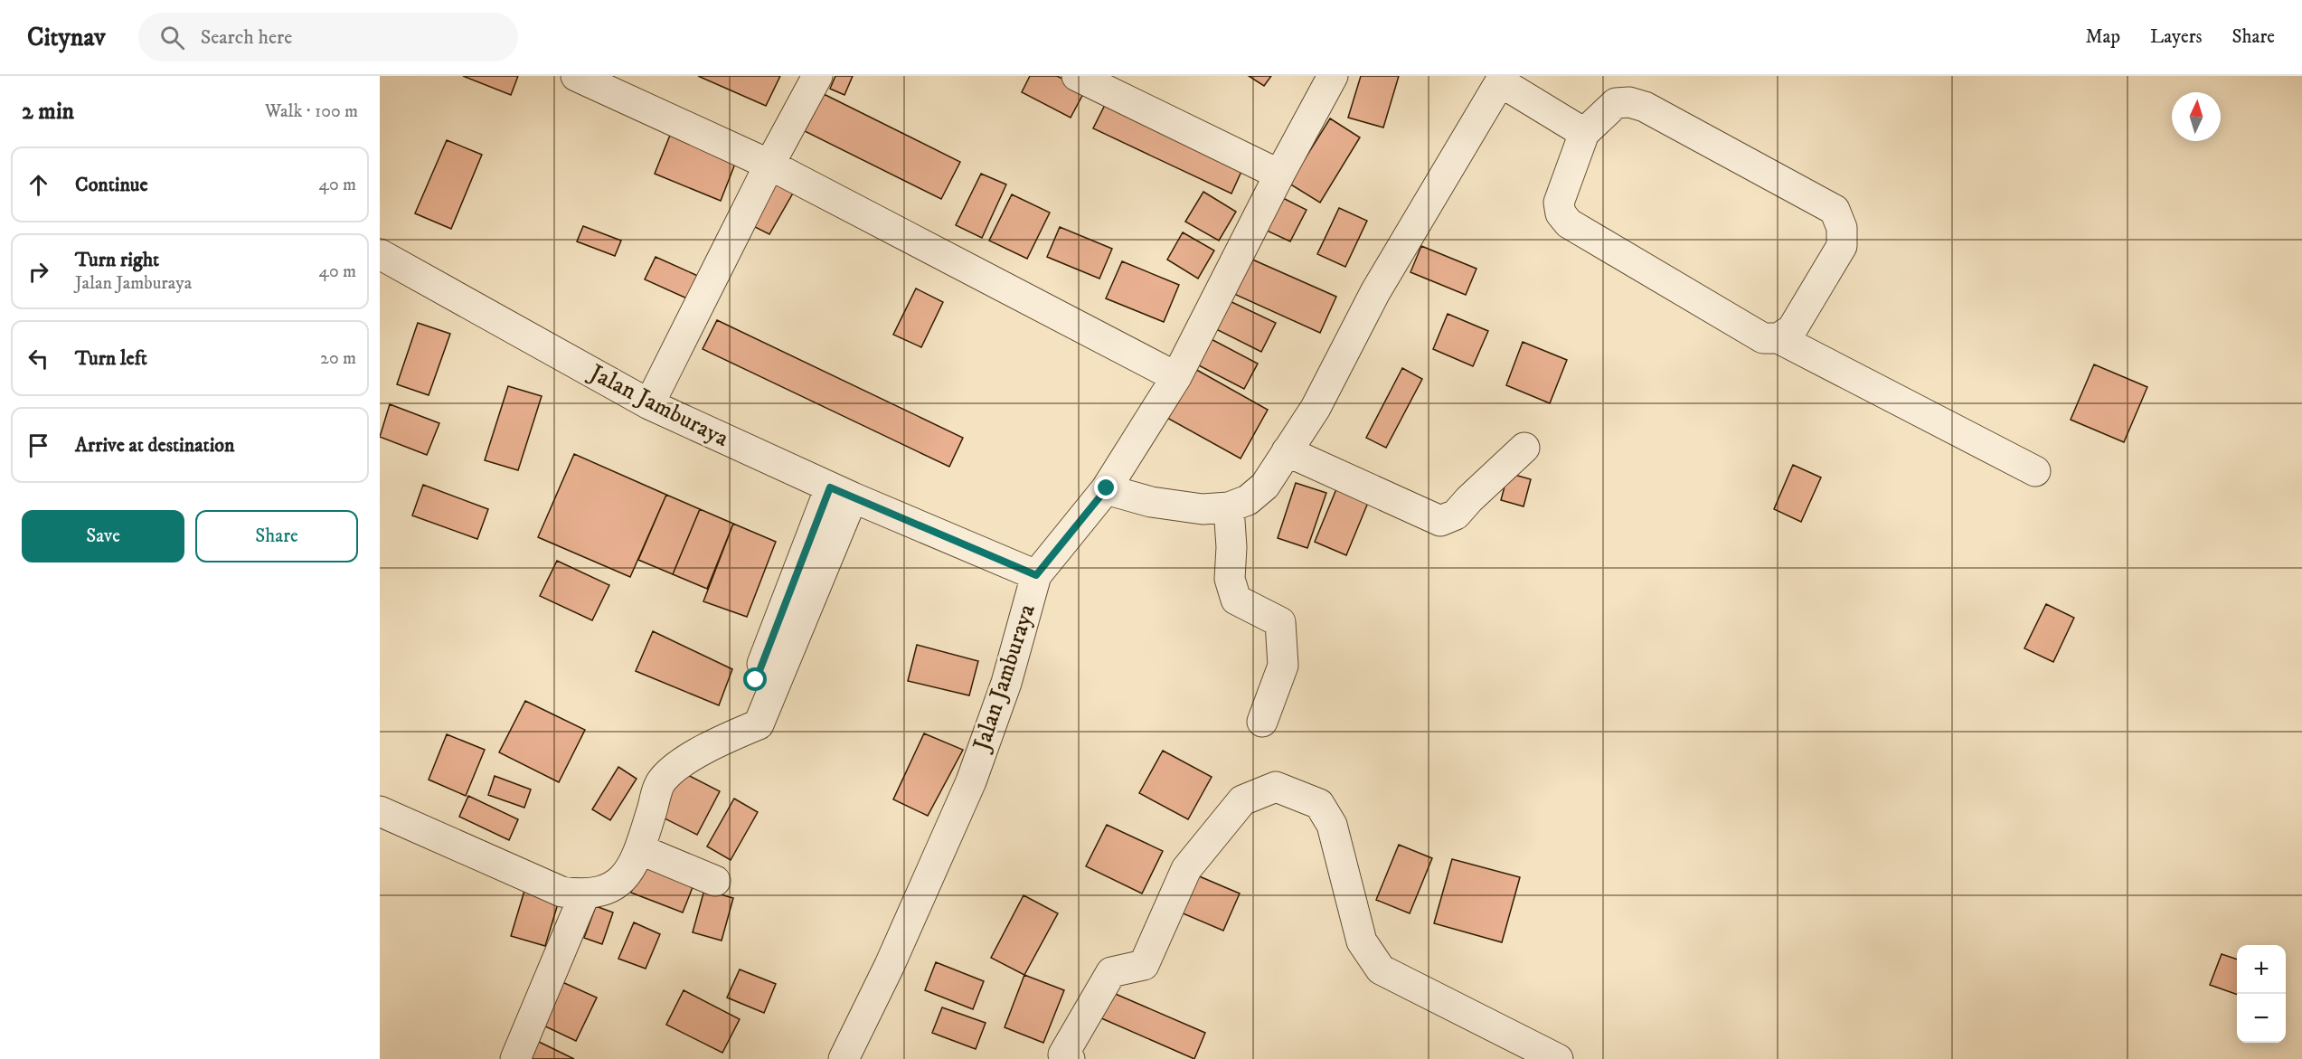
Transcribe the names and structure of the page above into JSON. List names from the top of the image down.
{
  "streets": {
    "street": ["Jalan Jamburaya"]
  },
  "north": "top",
  "page": {
    "header": "Citynav",
    "search": "Search here",
    "nav": ["Map", "Layers", "Share"],
    "heading": ["2 min", "Walk · 100 m"],
    "list": [
      ["Continue", "40 m"],
      ["Turn right", "Jalan Jamburaya", "40 m"],
      ["Turn left", "20 m"],
      "Arrive at destination"
    ],
    "buttons": ["Save", "Share"],
    "map_buttons": ["+", "−"]
  }
}
